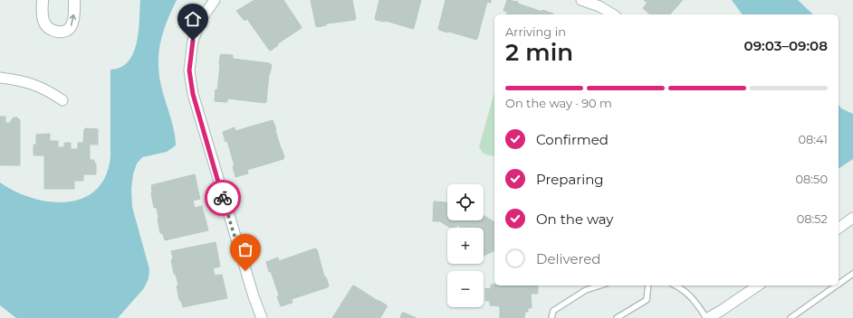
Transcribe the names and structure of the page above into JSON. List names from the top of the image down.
{
  "page": {
    "heading": ["2 min", "Arriving in", "09:03–09:08"],
    "bar": "On the way · 90 m",
    "list": [
      ["Confirmed", "08:41"],
      ["Preparing", "08:50"],
      ["On the way", "08:52"],
      "Delivered"
    ],
    "map_buttons": ["+", "−"]
  }
}
